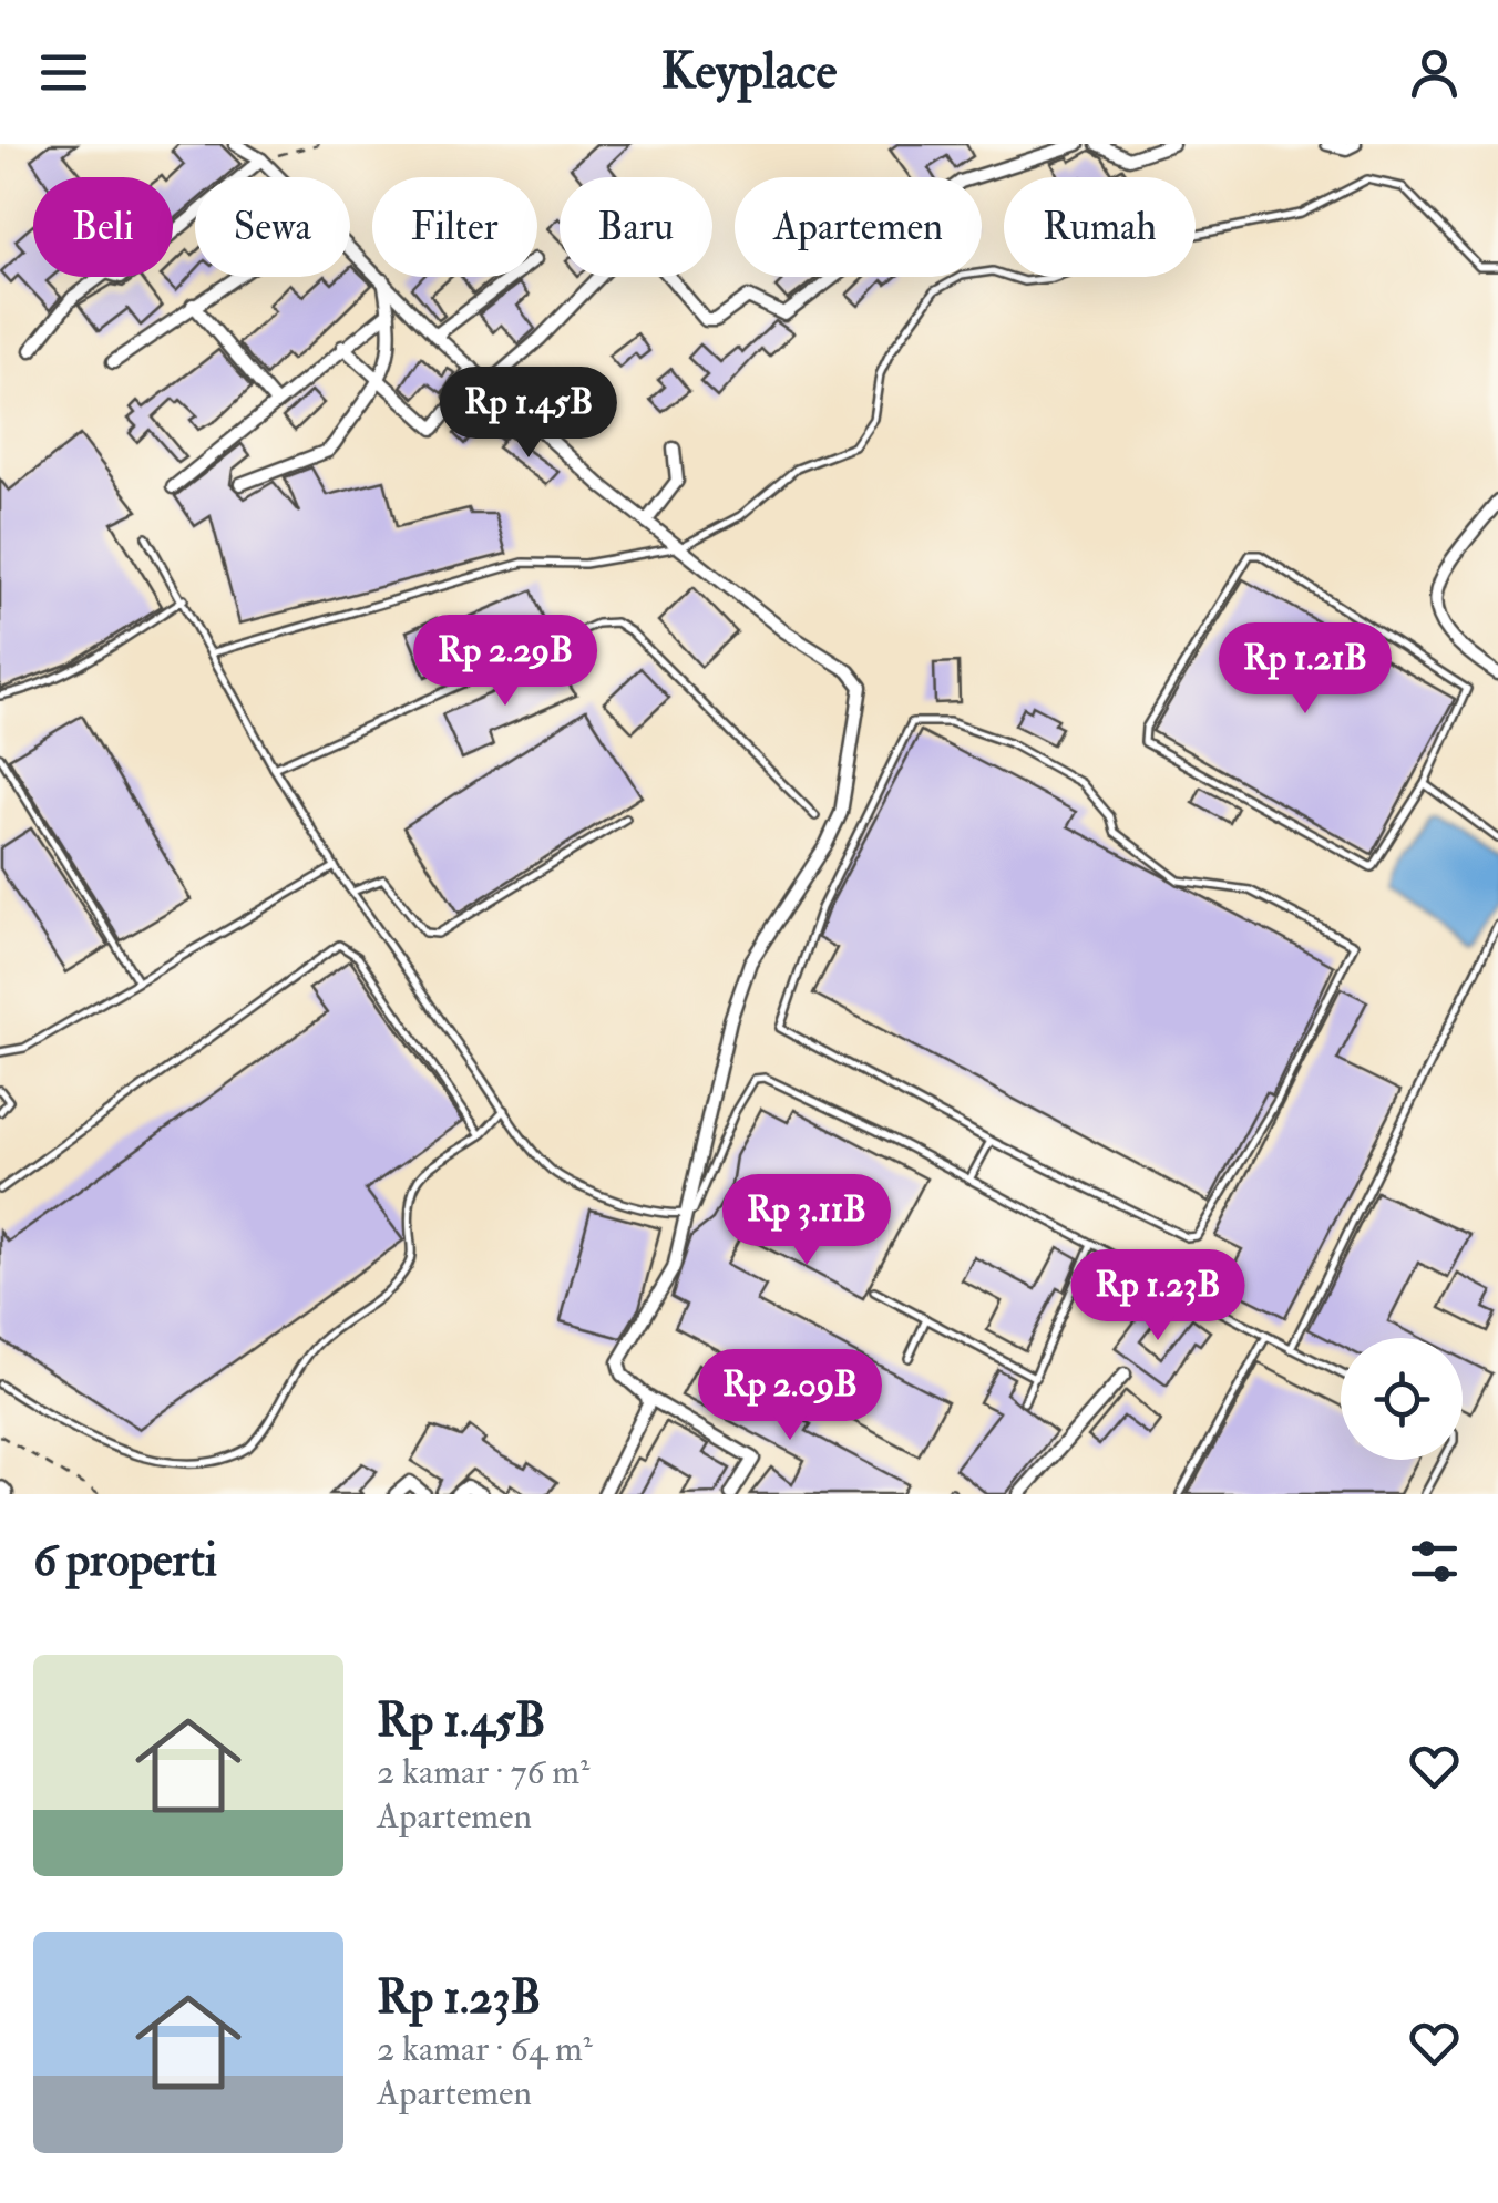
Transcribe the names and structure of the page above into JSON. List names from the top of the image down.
{
  "page": {
    "header": "Keyplace",
    "chip": [
      "Beli",
      "Sewa",
      "Filter",
      "Baru",
      "Apartemen",
      "Rumah"
    ],
    "price": [
      "Rp 1.45B",
      "Rp 2.29B",
      "Rp 1.21B",
      "Rp 3.11B",
      "Rp 1.23B",
      "Rp 2.09B"
    ],
    "heading": "6 properti",
    "list": [
      {
        "name": "Rp 1.45B",
        "note": "2 kamar · 76 m² · Apartemen"
      },
      {
        "name": "Rp 1.23B",
        "note": "2 kamar · 64 m² · Apartemen"
      }
    ]
  }
}
